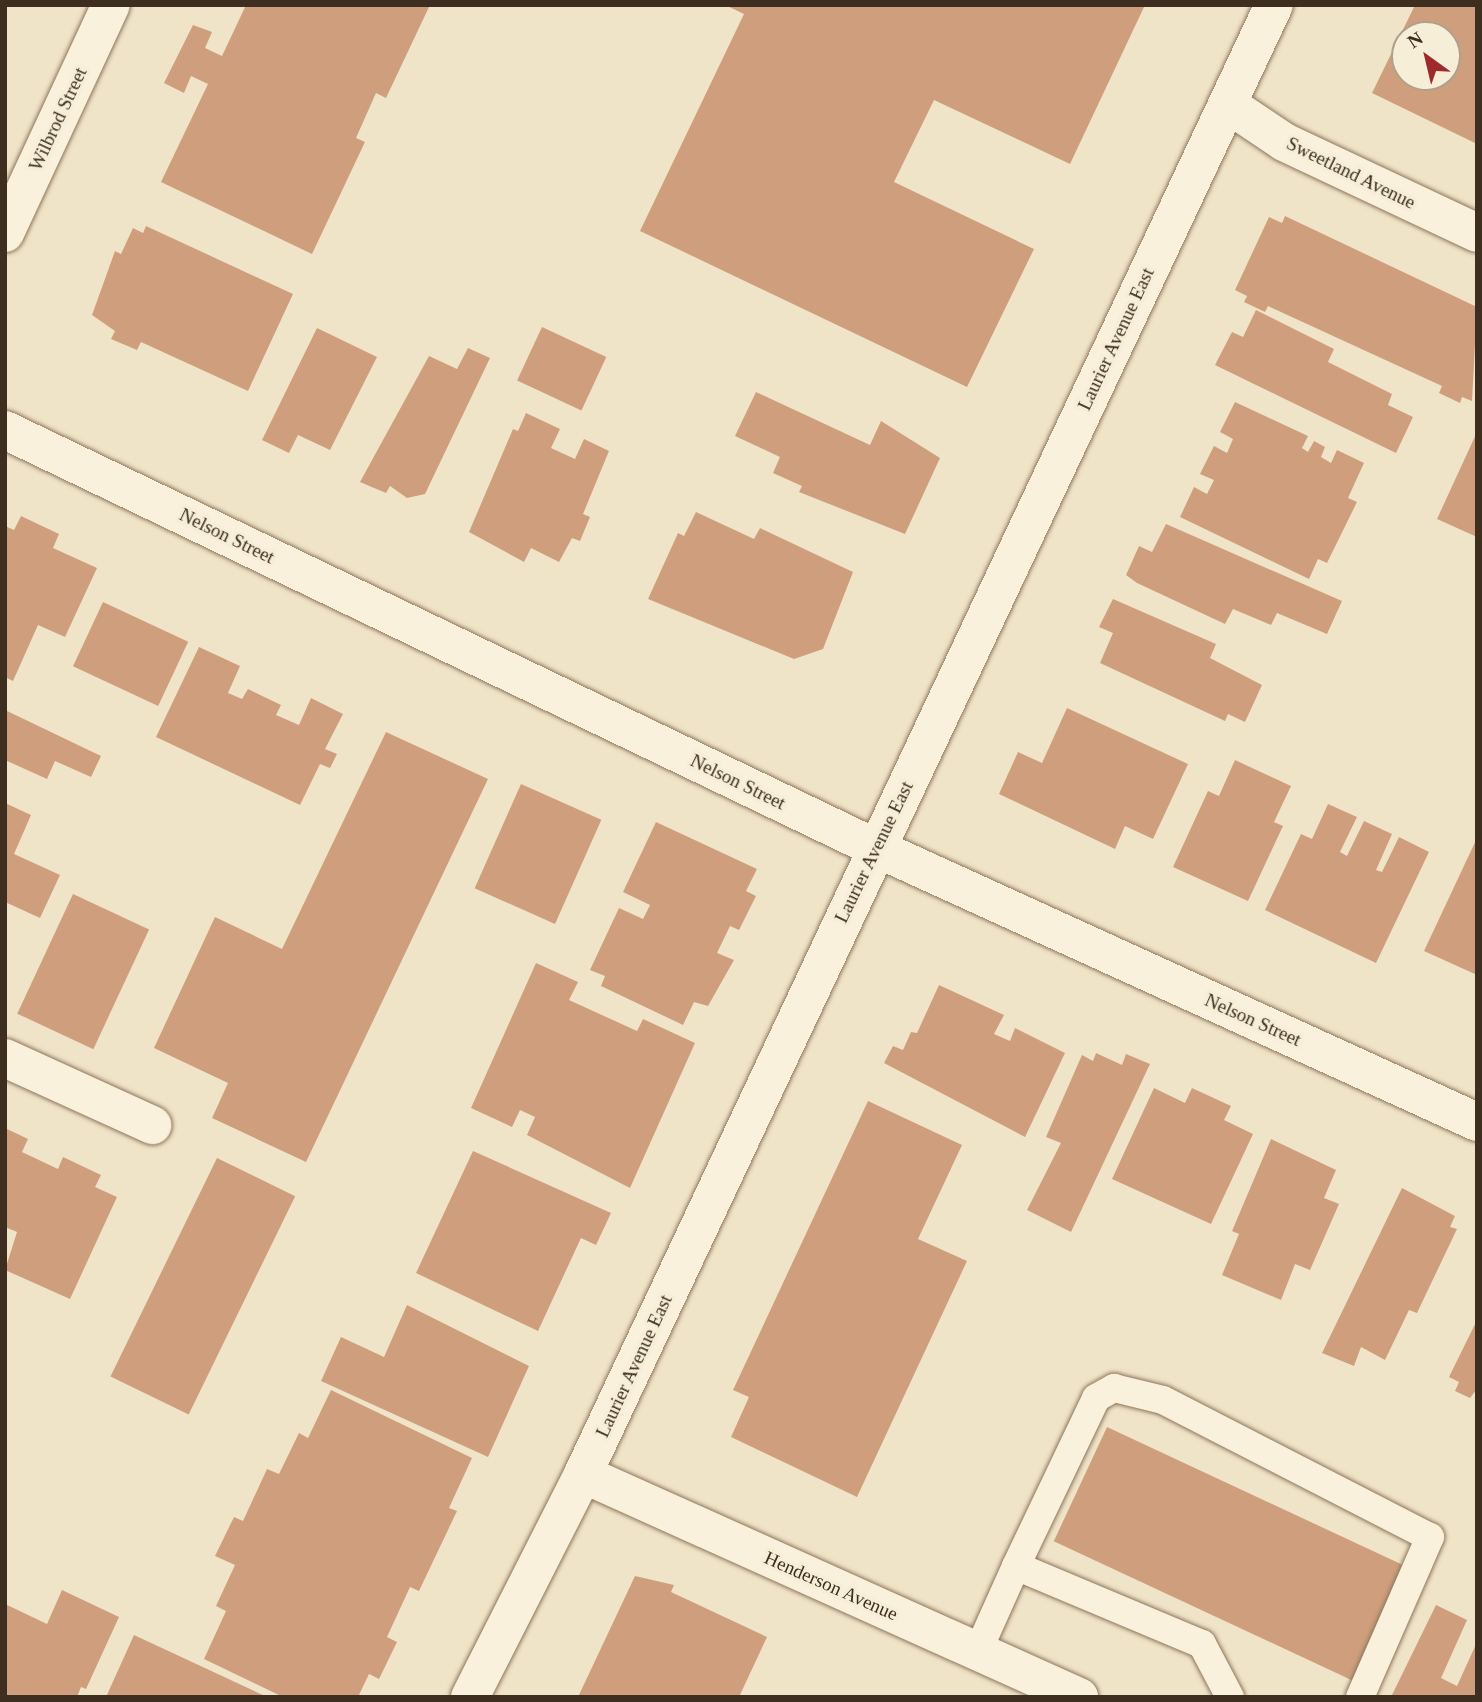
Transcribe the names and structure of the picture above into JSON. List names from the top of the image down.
{
  "streets": {
    "street": [
      "Wilbrod Street",
      "Sweetland Avenue",
      "Laurier Avenue East",
      "Nelson Street",
      "Henderson Avenue"
    ]
  },
  "crossings": [
    ["Sweetland Avenue", "Laurier Avenue East"],
    ["Laurier Avenue East", "Nelson Street"],
    ["Laurier Avenue East", "Henderson Avenue"]
  ],
  "north": "top left"
}
